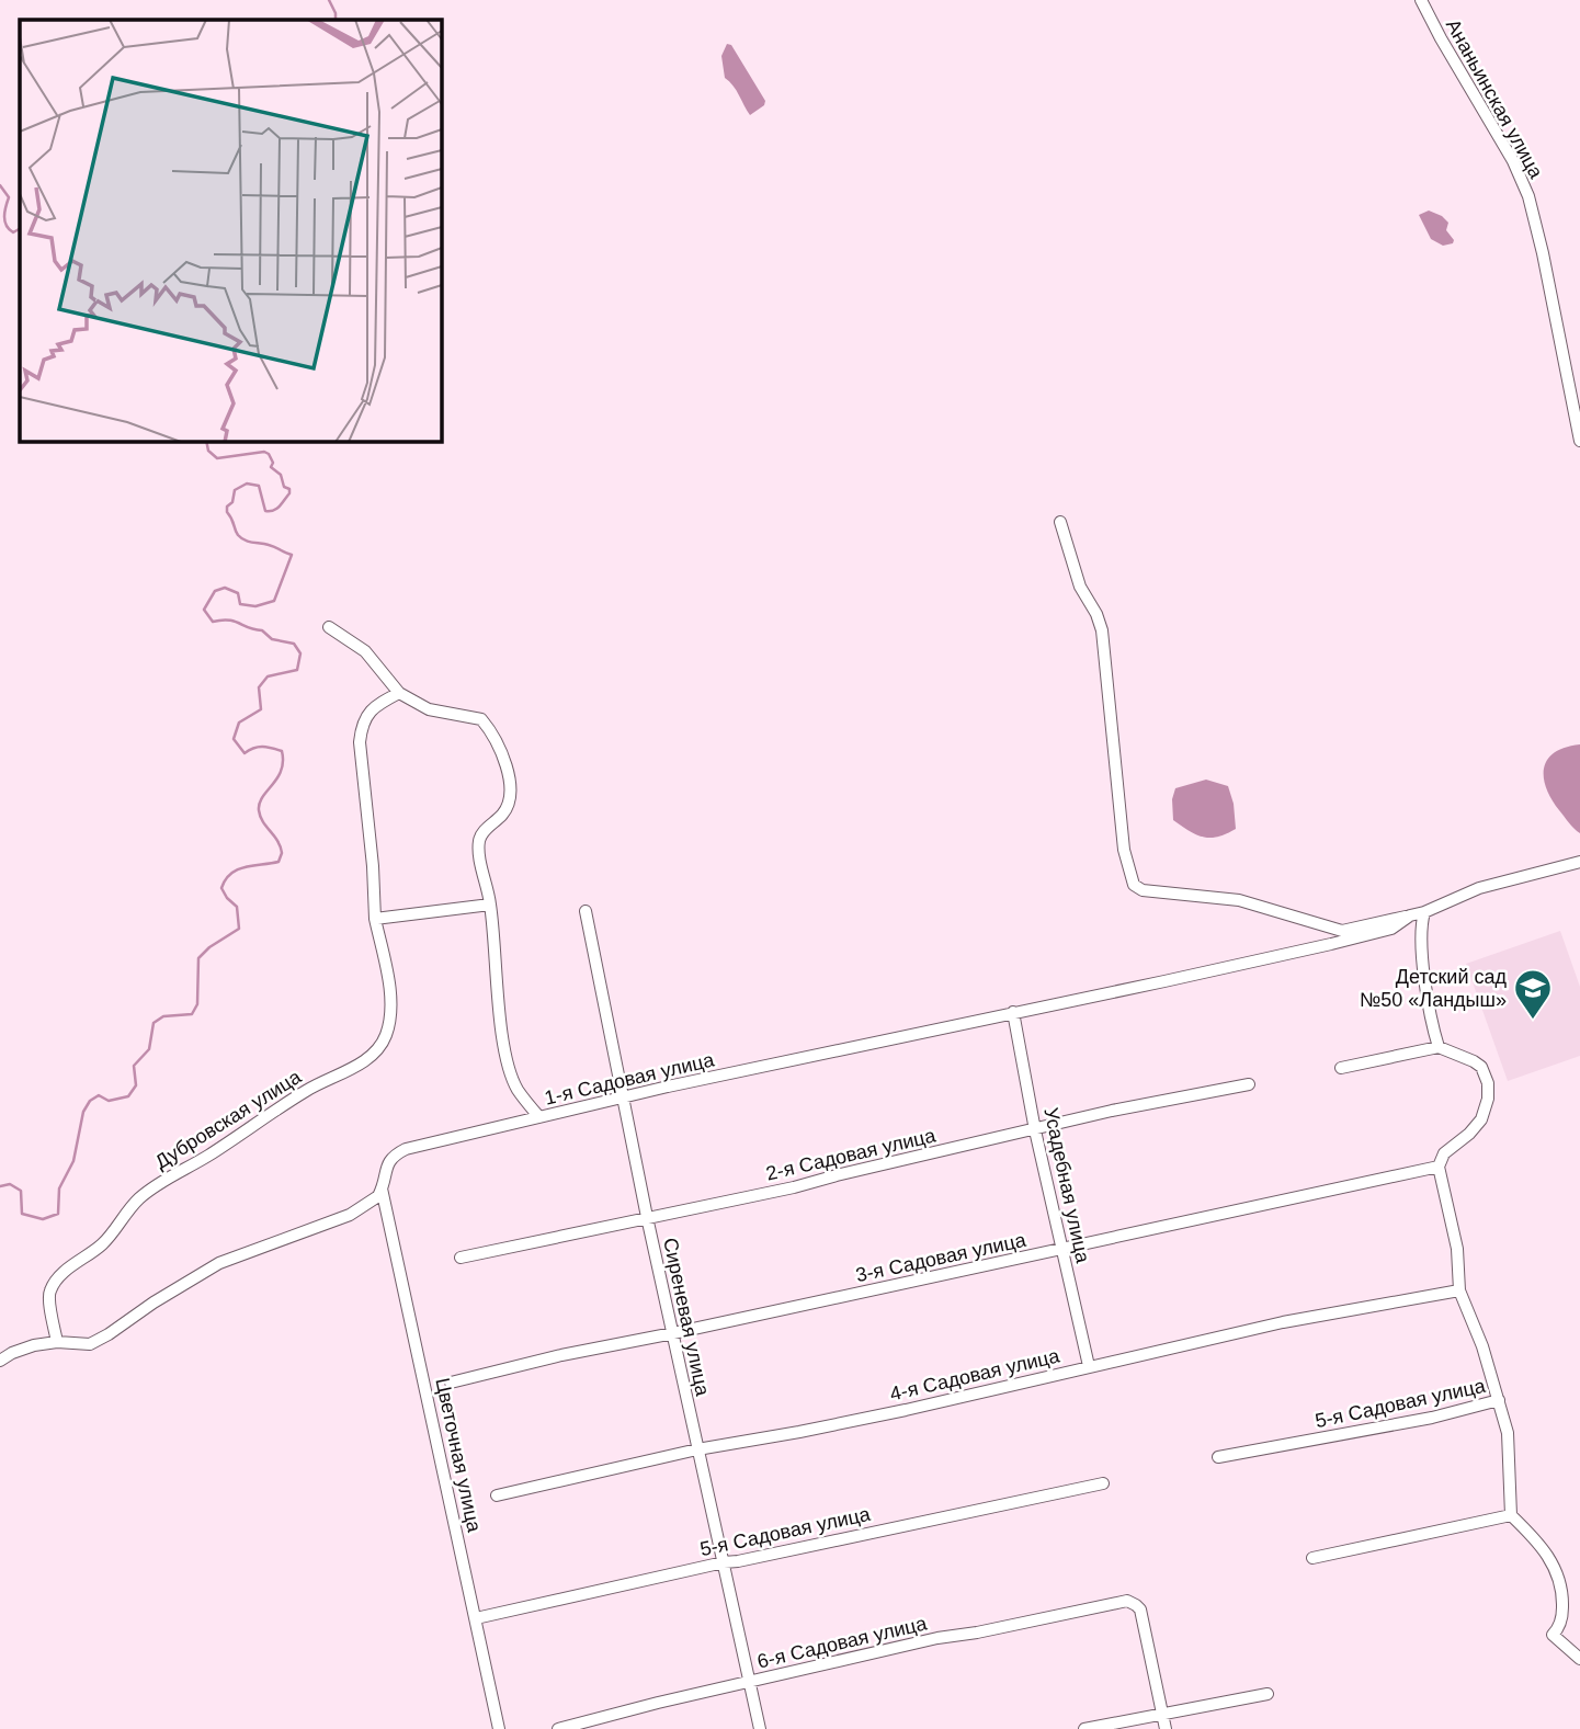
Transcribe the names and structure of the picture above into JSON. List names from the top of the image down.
{
  "streets": {
    "street": [
      "Ананьинская улица",
      "1-я Садовая улица",
      "Дубровская улица",
      "2-я Садовая улица",
      "Усадебная улица",
      "3-я Садовая улица",
      "Сиреневая улица",
      "4-я Садовая улица",
      "5-я Садовая улица",
      "Цветочная улица",
      "6-я Садовая улица"
    ]
  },
  "crossings": [
    ["1-я Садовая улица", "Дубровская улица"],
    ["1-я Садовая улица", "Усадебная улица"],
    ["1-я Садовая улица", "Сиреневая улица"],
    ["1-я Садовая улица", "Цветочная улица"],
    ["2-я Садовая улица", "Усадебная улица"],
    ["2-я Садовая улица", "Сиреневая улица"],
    ["Усадебная улица", "3-я Садовая улица"],
    ["Усадебная улица", "4-я Садовая улица"],
    ["3-я Садовая улица", "Сиреневая улица"],
    ["Сиреневая улица", "4-я Садовая улица"],
    ["Сиреневая улица", "5-я Садовая улица"],
    ["Сиреневая улица", "6-я Садовая улица"],
    ["5-я Садовая улица", "Цветочная улица"]
  ],
  "places": {
    "school or university": ["Детский сад №50 «Ландыш»"]
  }
}
